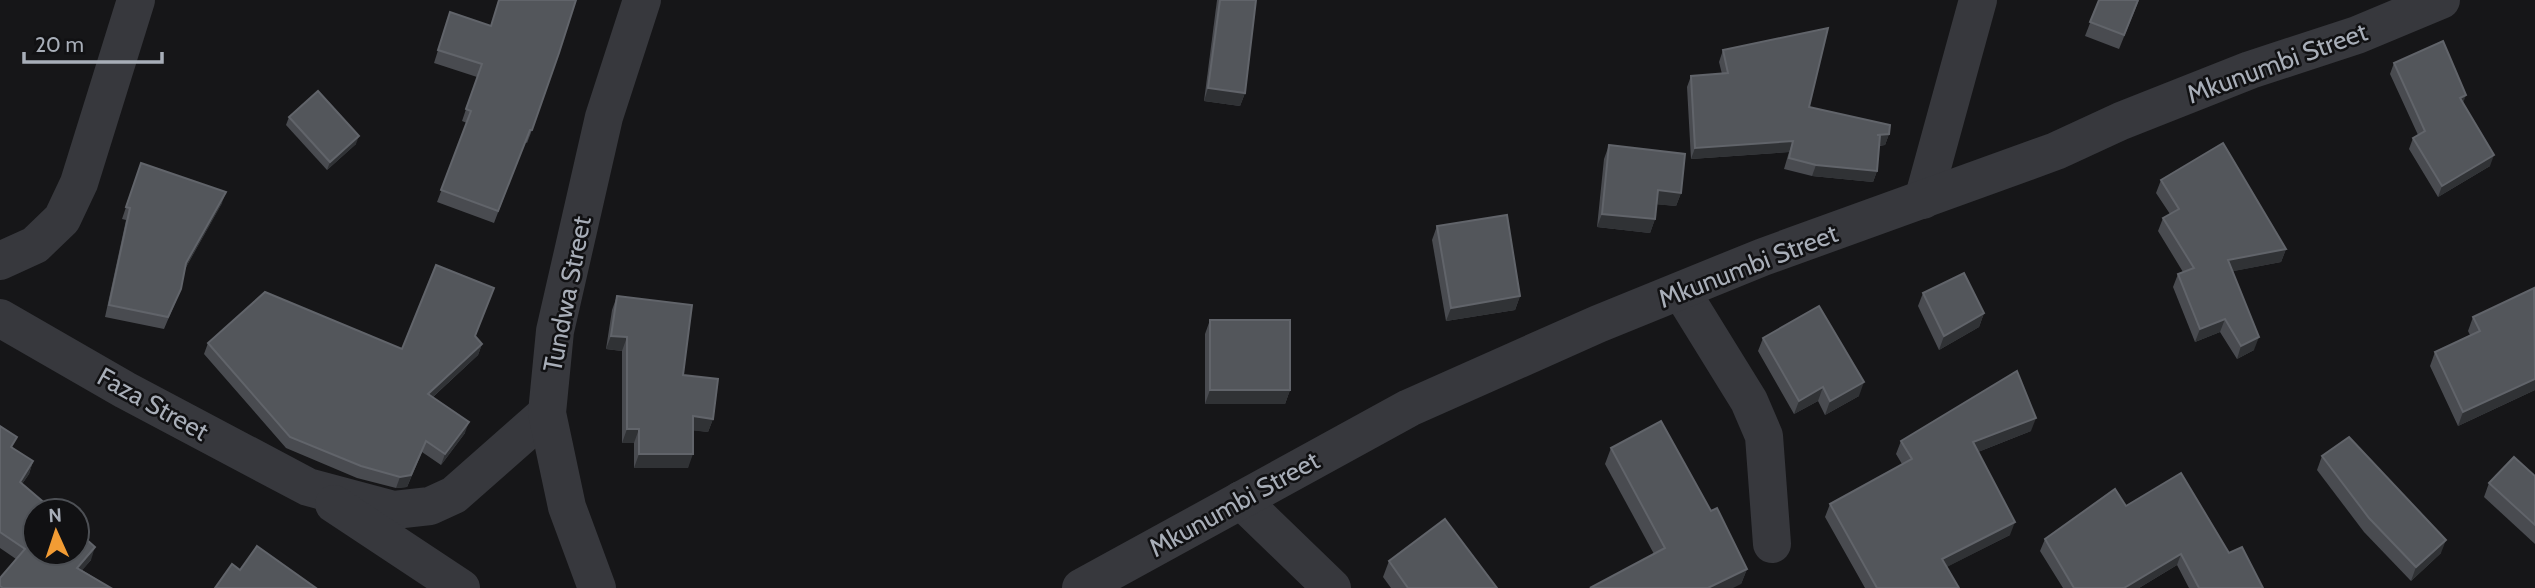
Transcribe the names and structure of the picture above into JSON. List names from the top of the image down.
{
  "streets": {
    "street": ["Mkunumbi Street", "Tundwa Street", "Faza Street"]
  },
  "crossings": [
    ["Tundwa Street", "Faza Street"]
  ],
  "scale_bar": "20 m",
  "north": "top"
}
